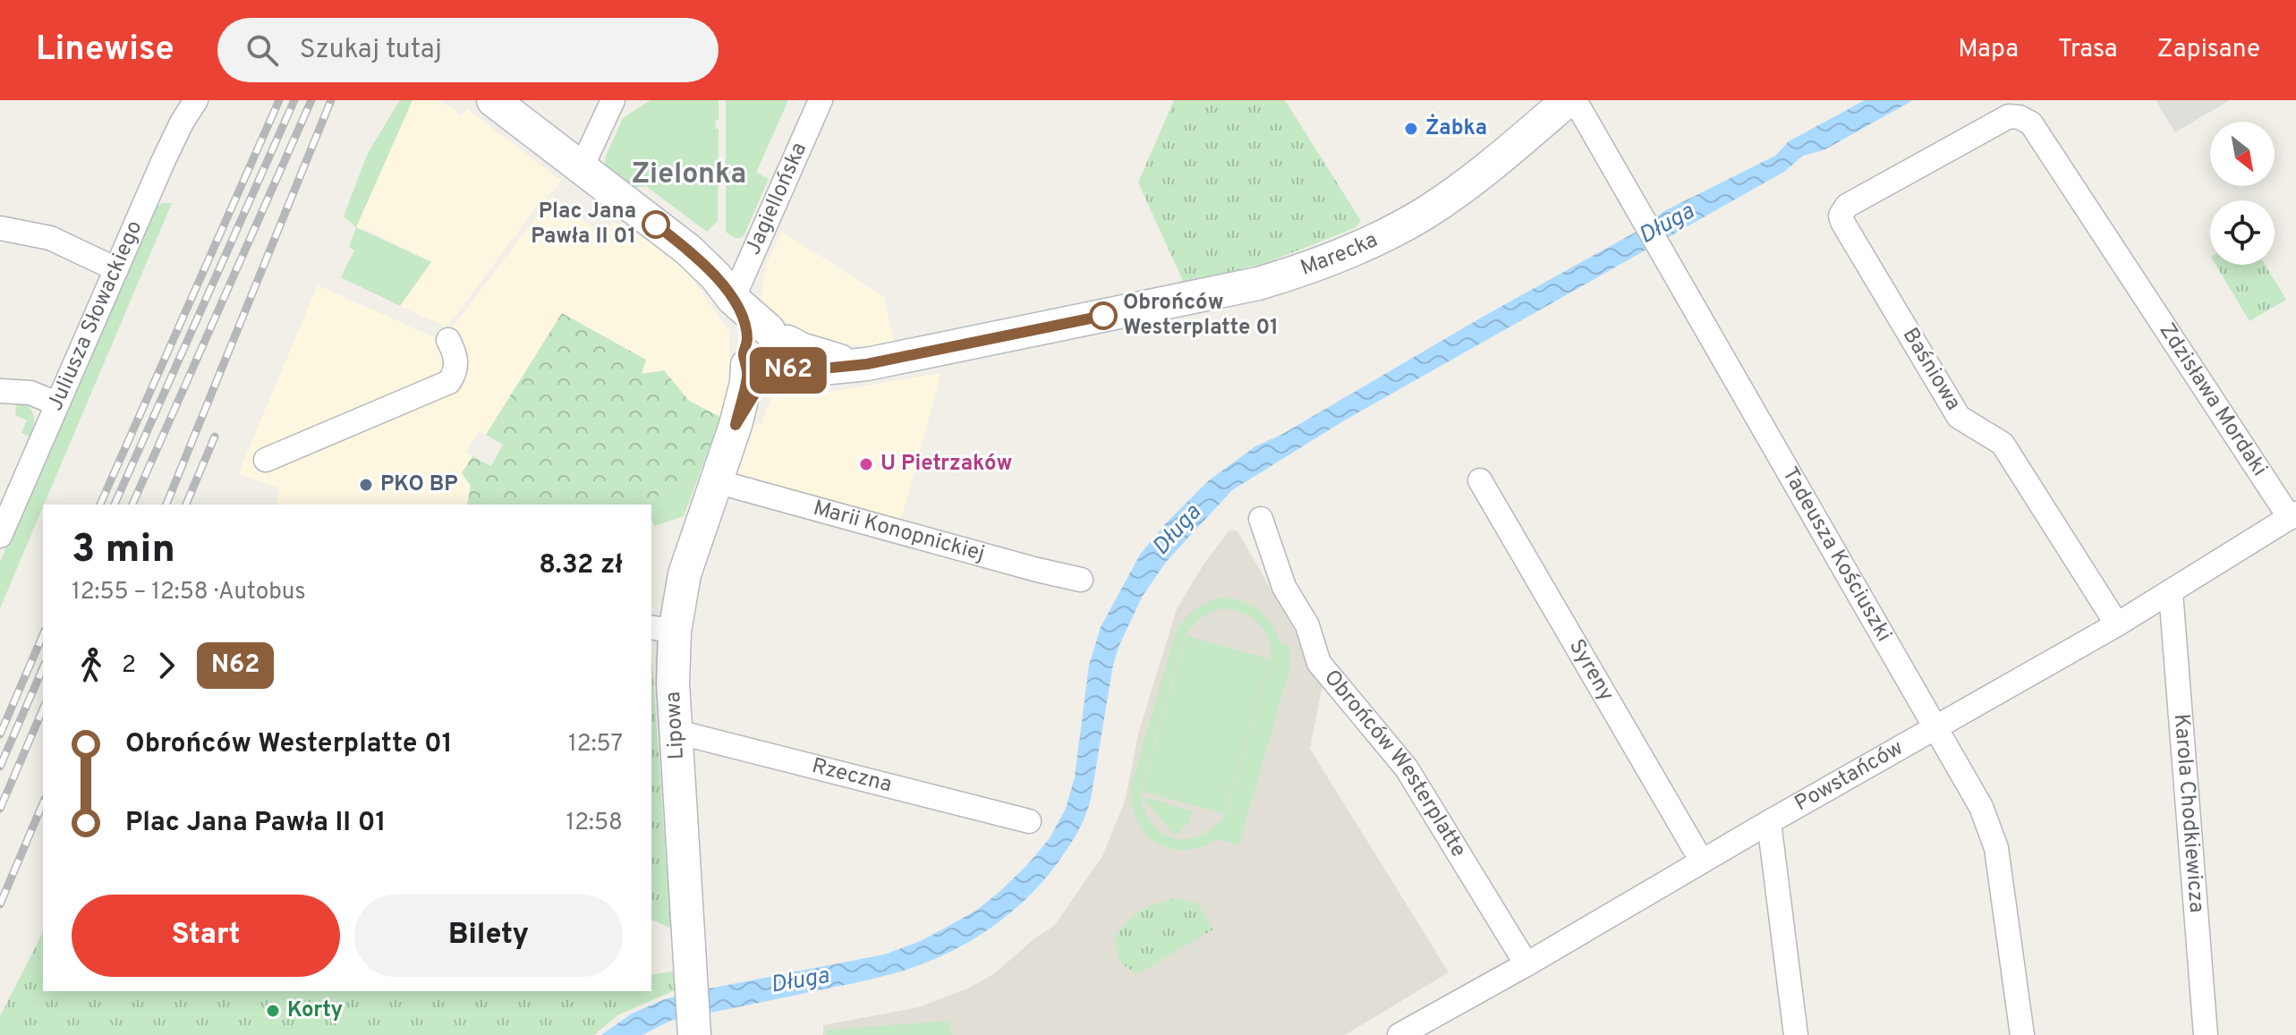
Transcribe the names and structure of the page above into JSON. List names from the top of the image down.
{
  "streets": {
    "street": [
      "Jagiellońska",
      "Marecka",
      "Juliusza Słowackiego",
      "Baśniowa",
      "Zdzisława Mordaki",
      "Marii Konopnickiej",
      "Tadeusza Kościuszki",
      "Syreny",
      "Lipowa",
      "Obrońców Westerplatte",
      "Rzeczna",
      "Powstańców",
      "Karola Chodkiewicza"
    ]
  },
  "crossings": [
    ["Marecka", "Lipowa"],
    ["Baśniowa", "Zdzisława Mordaki"],
    ["Baśniowa", "Powstańców"],
    ["Zdzisława Mordaki", "Powstańców"],
    ["Marii Konopnickiej", "Lipowa"],
    ["Tadeusza Kościuszki", "Powstańców"],
    ["Syreny", "Powstańców"],
    ["Lipowa", "Rzeczna"],
    ["Obrońców Westerplatte", "Powstańców"],
    ["Powstańców", "Karola Chodkiewicza"]
  ],
  "districts": ["Zielonka"],
  "water": ["Długa"],
  "places": [
    "Żabka",
    "Plac Jana Pawła II 01",
    "Obrońców Westerplatte 01",
    "U Pietrzaków",
    "PKO BP",
    "Korty"
  ],
  "lines": ["bus line N62"],
  "north": "bottom right",
  "page": {
    "header": "Linewise",
    "search": "Szukaj tutaj",
    "nav": ["Mapa", "Trasa", "Zapisane"],
    "on_map": "N62",
    "heading": ["3 min", "12:55 – 12:58 · Autobus", "8.32 zł"],
    "legs": ["2", "N62"],
    "list": [
      {
        "name": "Obrońców Westerplatte 01",
        "value": "12:57"
      },
      {
        "name": "Plac Jana Pawła II 01",
        "value": "12:58"
      }
    ],
    "buttons": ["Start", "Bilety"]
  }
}
